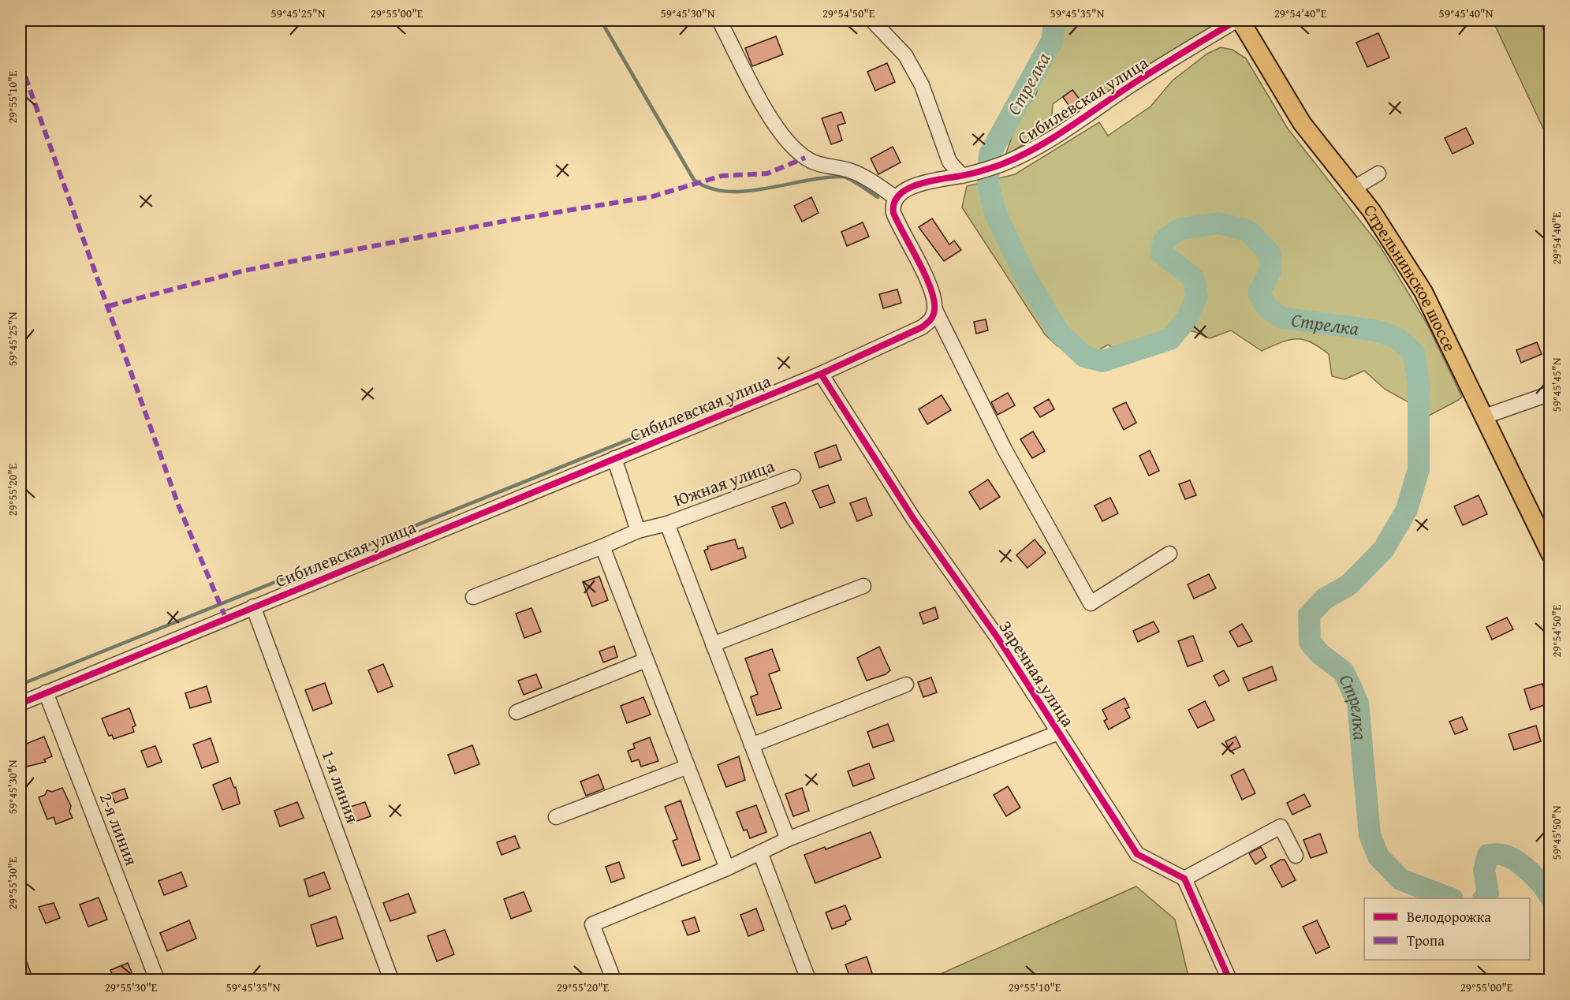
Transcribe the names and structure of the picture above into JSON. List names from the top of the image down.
{
  "streets": {
    "main road": ["Стрельнинское шоссе"],
    "street": [
      "Сибилевская улица",
      "Южная улица",
      "Заречная улица",
      "1-я линия",
      "2-я линия"
    ]
  },
  "crossings": [
    ["Сибилевская улица", "Заречная улица"],
    ["Сибилевская улица", "1-я линия"],
    ["Сибилевская улица", "2-я линия"]
  ],
  "water": ["Стрелка"],
  "legend": ["Велодорожка", "Тропа"],
  "coordinates": [
    "59°45'25\"N",
    "29°55'00\"E",
    "59°45'30\"N",
    "29°54'50\"E",
    "59°45'35\"N",
    "29°54'40\"E",
    "59°45'40\"N",
    "29°55'10\"E",
    "59°45'45\"N",
    "29°55'20\"E",
    "59°45'50\"N",
    "29°55'30\"E"
  ]
}
